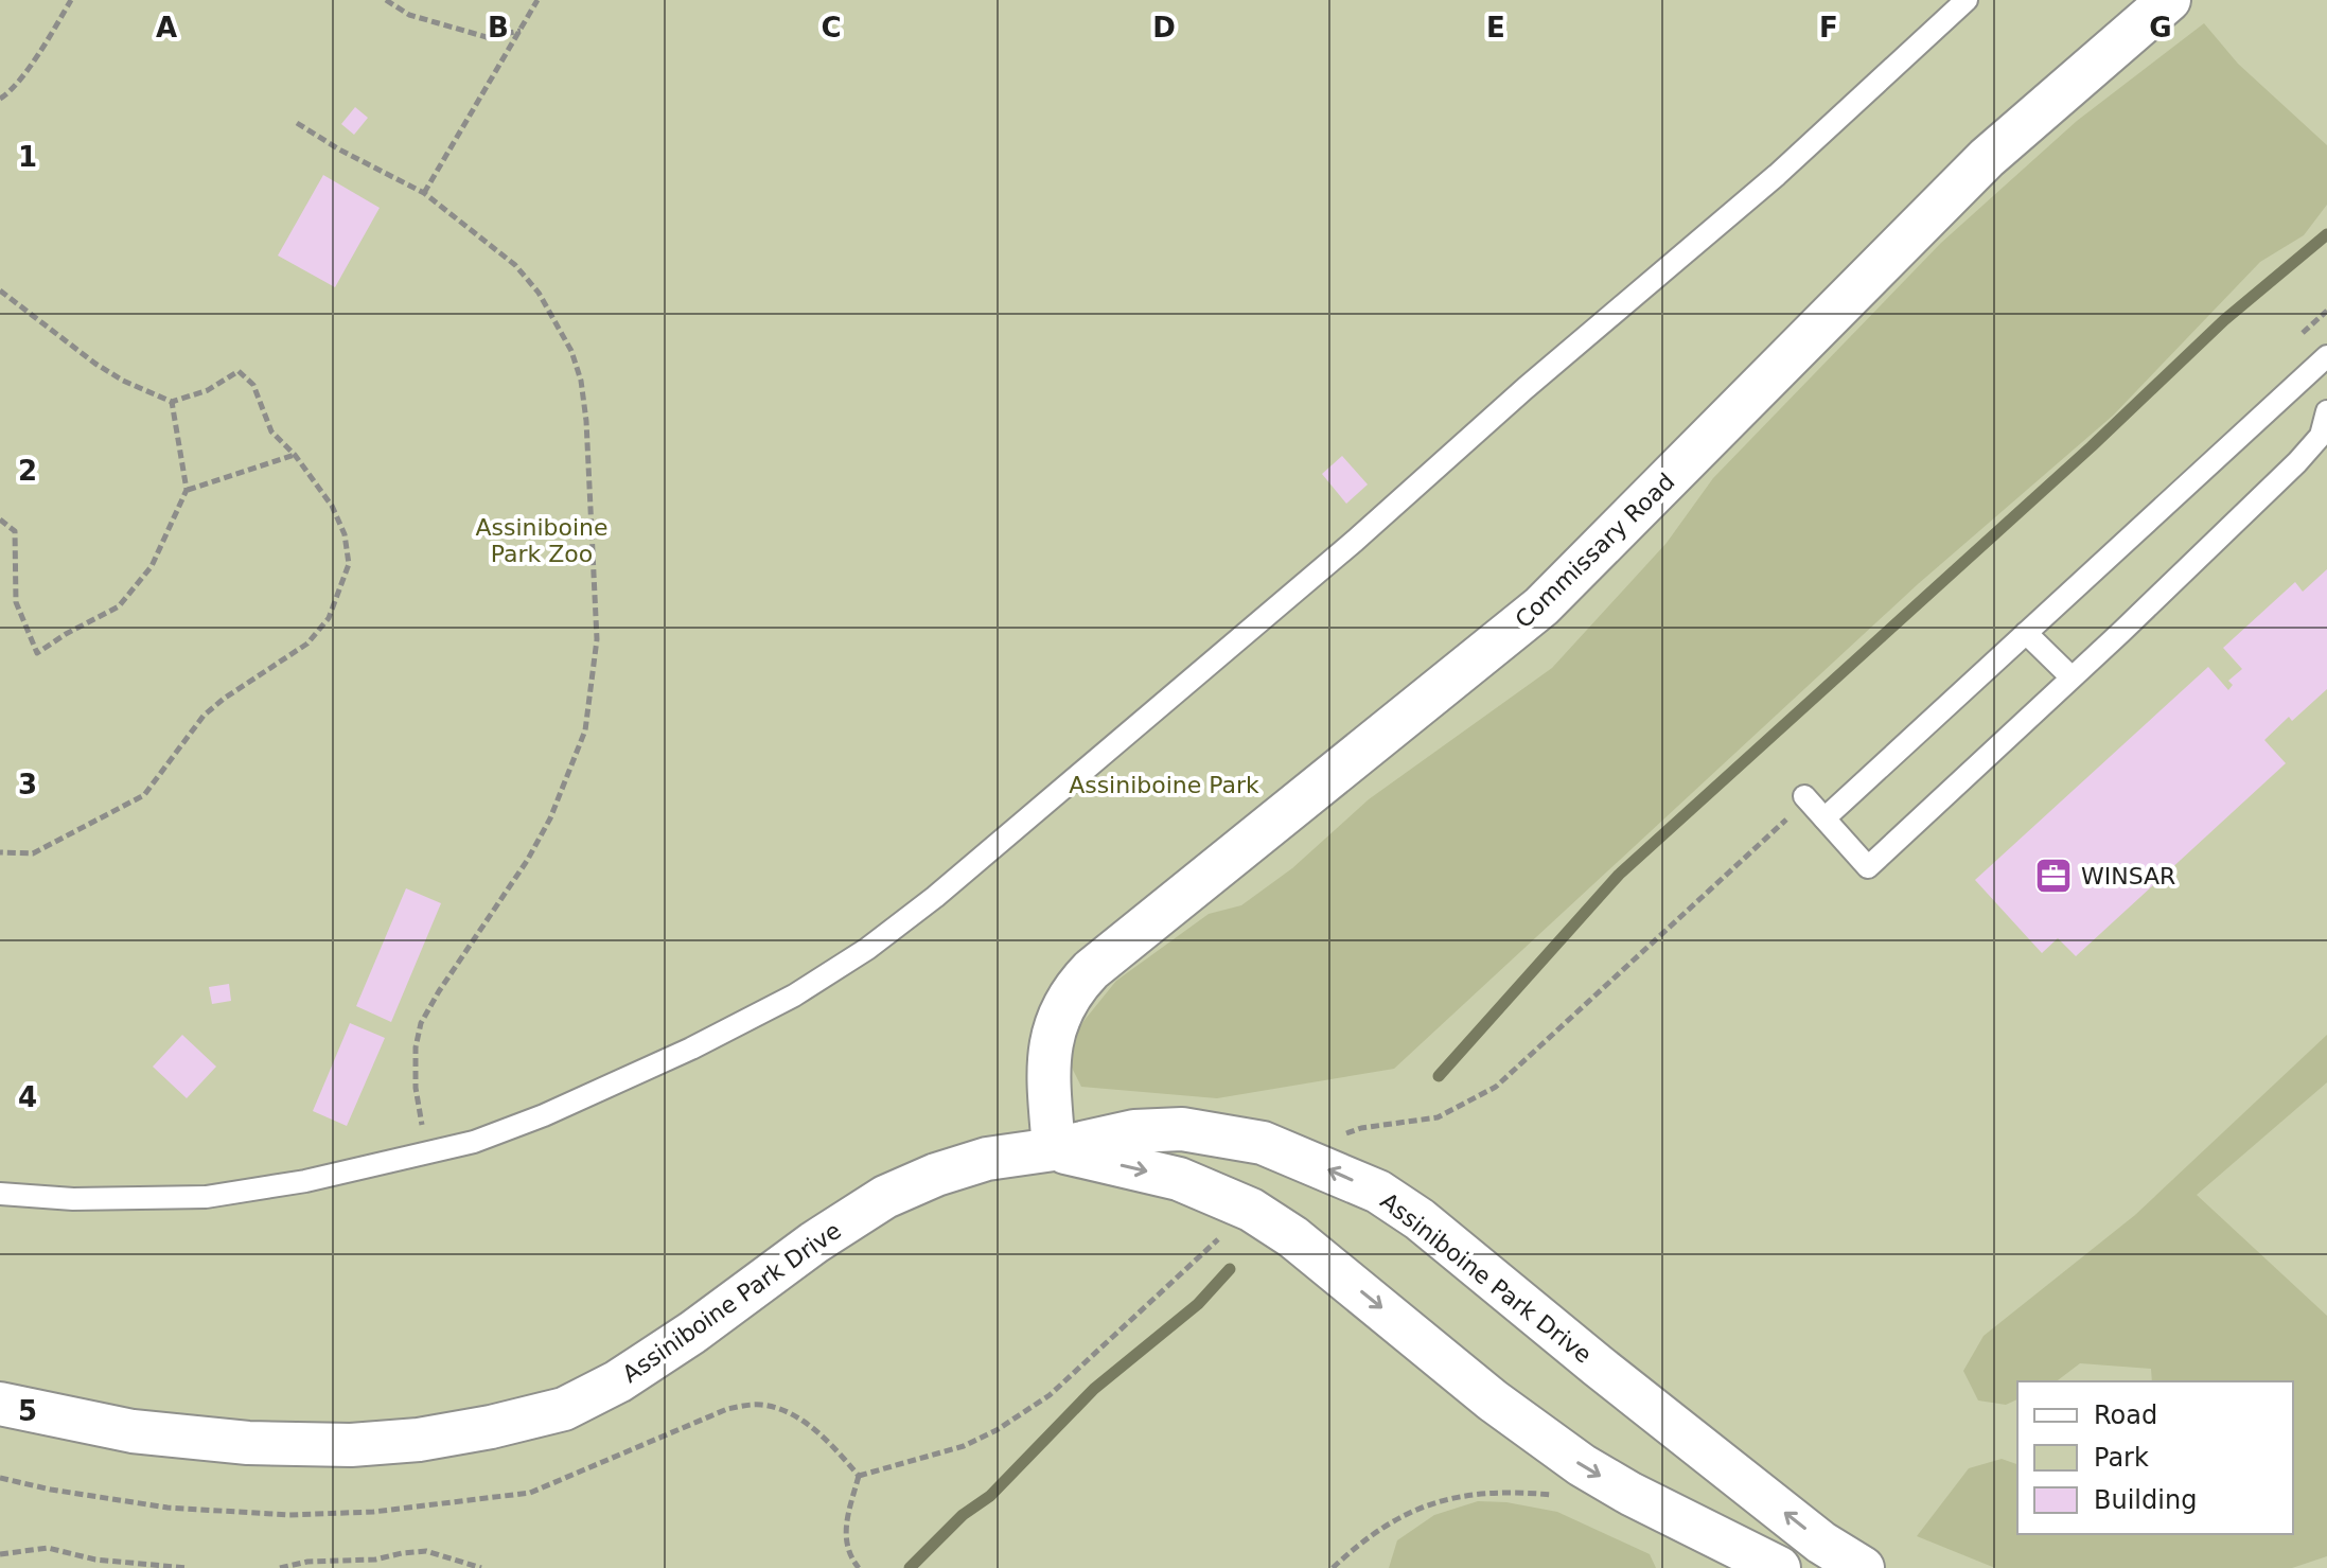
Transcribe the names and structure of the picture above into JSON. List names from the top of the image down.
{
  "streets": {
    "street": ["Commissary Road", "Assiniboine Park Drive"]
  },
  "crossings": [
    ["Commissary Road", "Assiniboine Park Drive"]
  ],
  "parks": ["Assiniboine Park Zoo", "Assiniboine Park"],
  "places": {
    "office": ["WINSAR"]
  },
  "legend": ["Road", "Park", "Building"],
  "grid": {
    "columns": [
      "A",
      "B",
      "C",
      "D",
      "E",
      "F",
      "G"
    ],
    "rows": [
      "1",
      "2",
      "3",
      "4",
      "5"
    ]
  }
}
